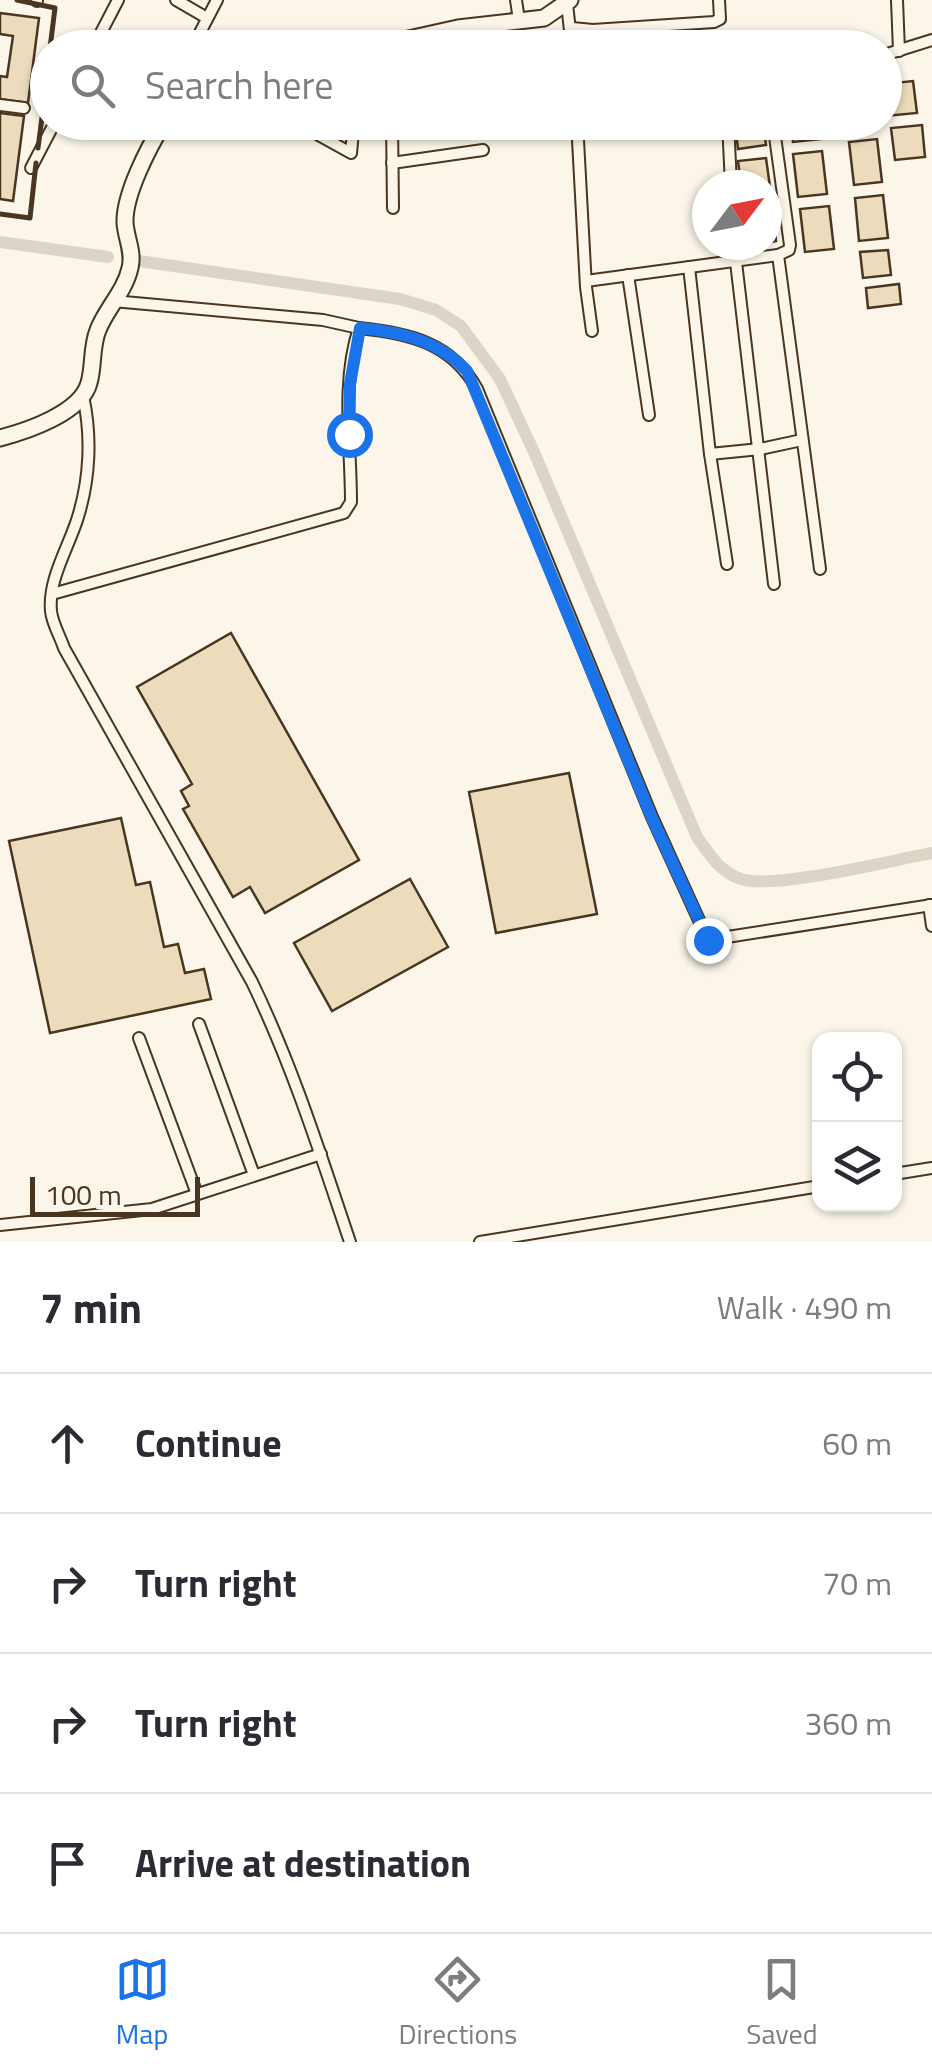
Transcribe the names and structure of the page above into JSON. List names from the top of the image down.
{
  "scale_bar": "100 m",
  "north": "top right",
  "page": {
    "search": "Search here",
    "scale": "100 m",
    "heading": ["7 min", "Walk · 490 m"],
    "list": [
      ["Continue", "60 m"],
      ["Turn right", "70 m"],
      ["Turn right", "360 m"],
      "Arrive at destination"
    ],
    "nav": ["Map", "Directions", "Saved"]
  }
}
